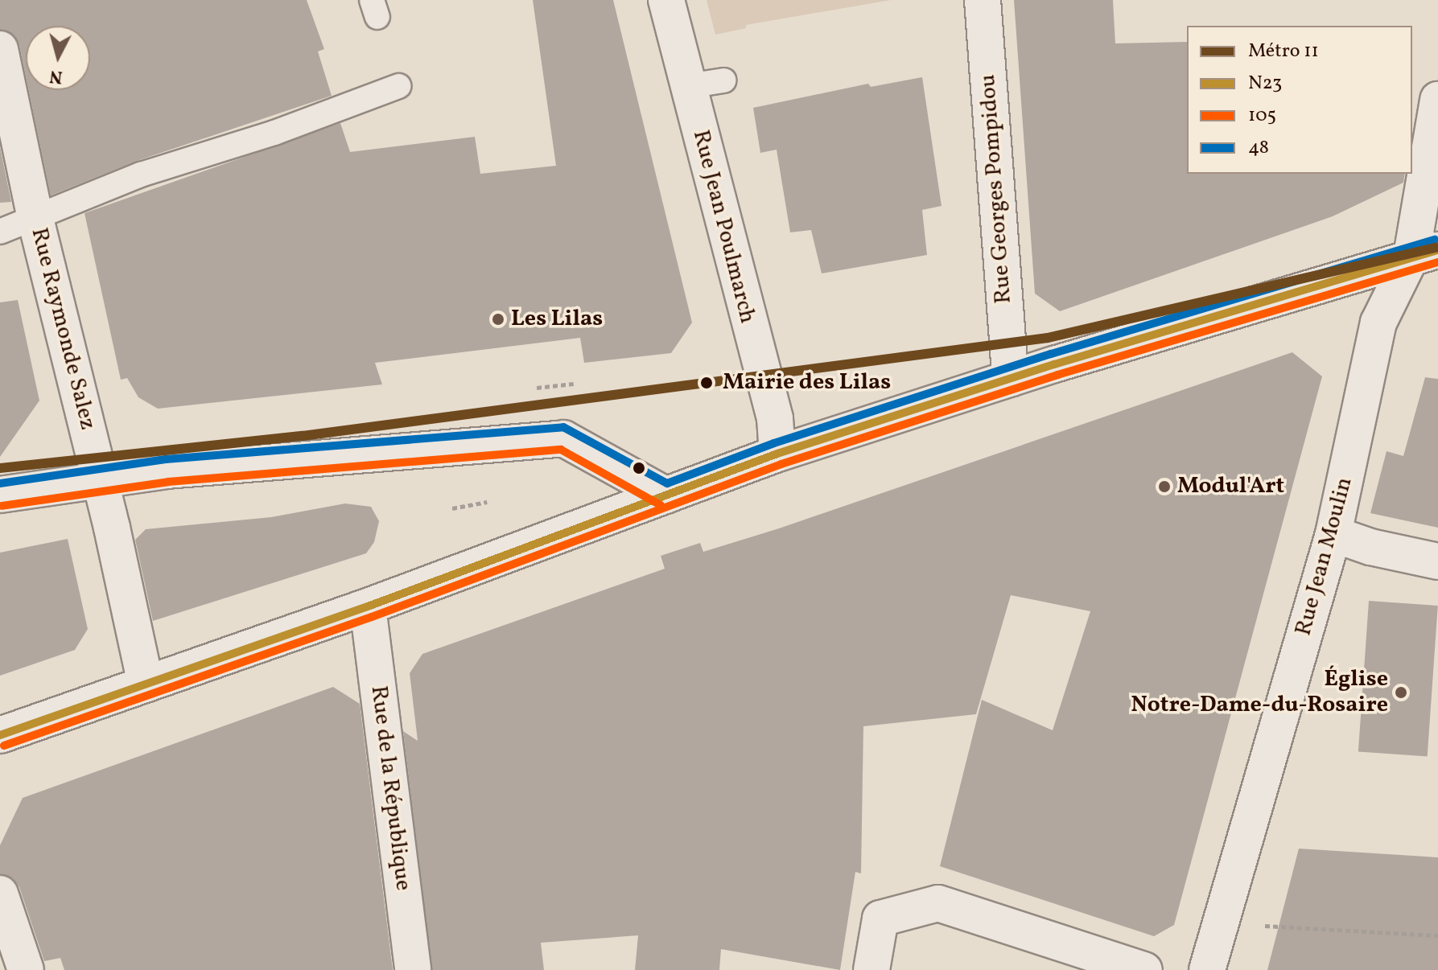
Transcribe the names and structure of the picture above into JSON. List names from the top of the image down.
{
  "streets": {
    "street": [
      "Rue Georges Pompidou",
      "Rue Jean Poulmarch",
      "Rue Raymonde Salez",
      "Rue Jean Moulin",
      "Rue de la République"
    ]
  },
  "places": [
    "Les Lilas",
    "Mairie des Lilas",
    "Modul'Art",
    "Église Notre-Dame-du-Rosaire"
  ],
  "lines": [
    "transit line 48",
    "metro line 11",
    "transit line N23",
    "transit line 105"
  ],
  "legend": [
    "Métro 11",
    "N23",
    "105",
    "48"
  ],
  "north": "bottom"
}
